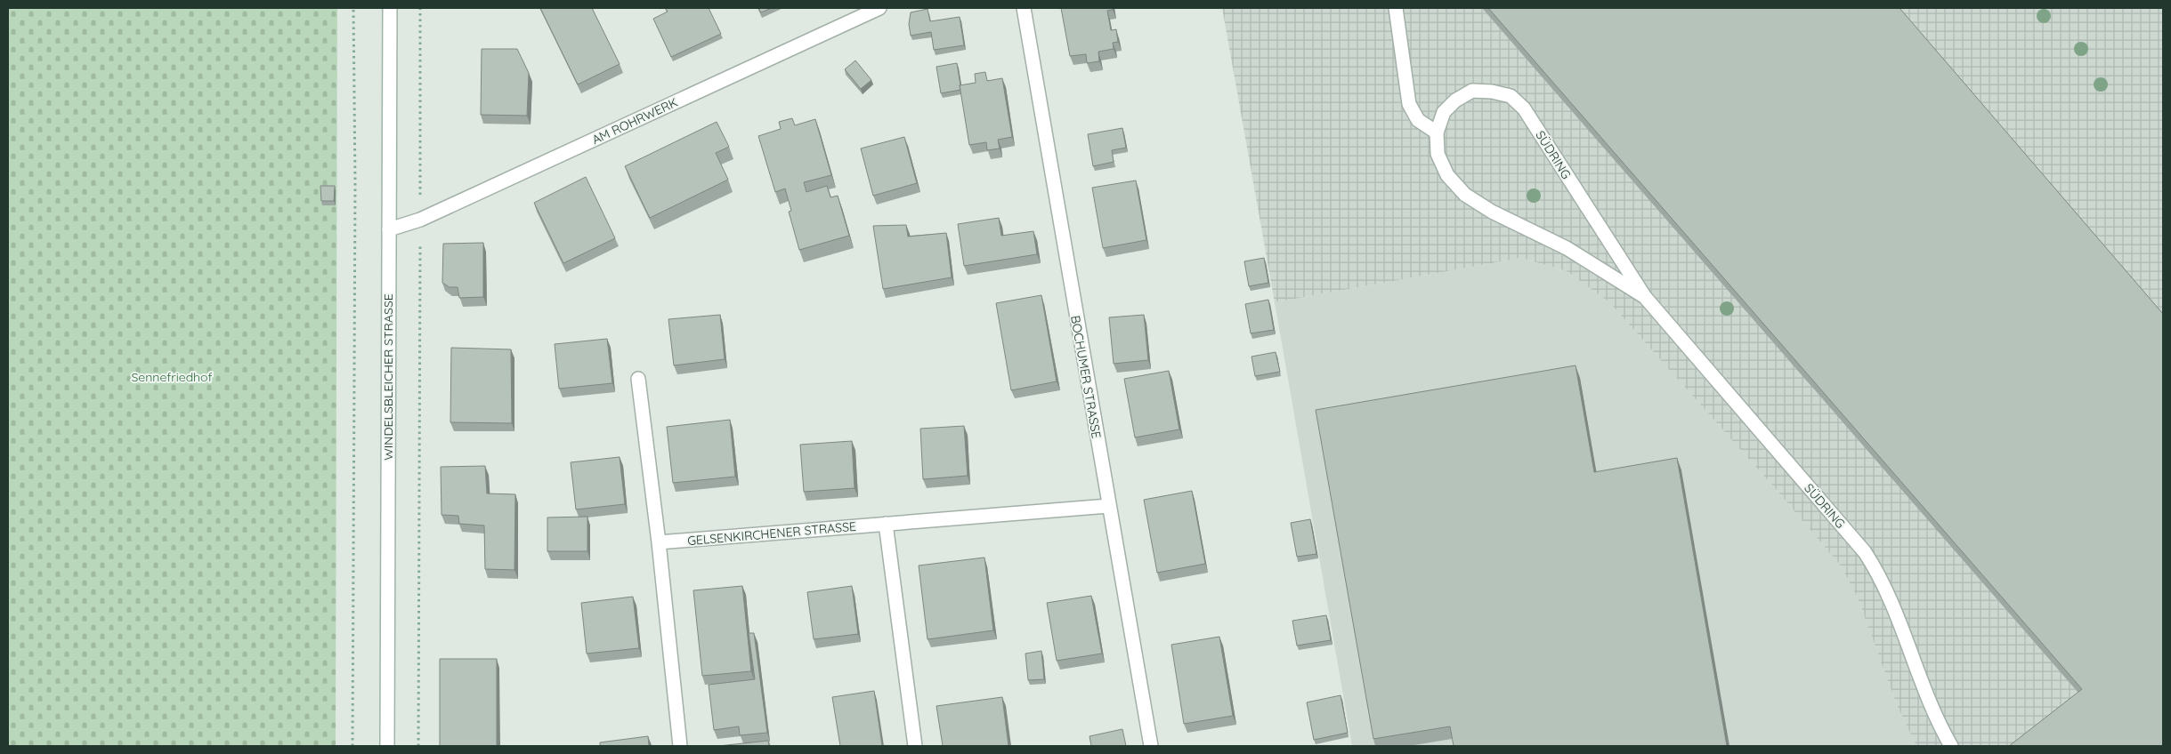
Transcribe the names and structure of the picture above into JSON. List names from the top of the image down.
{
  "streets": {
    "street": [
      "AM ROHRWERK",
      "SÜDRING",
      "WINDELSBLEICHER STRASSE",
      "BOCHUMER STRASSE",
      "GELSENKIRCHENER STRASSE"
    ]
  },
  "crossings": [
    ["AM ROHRWERK", "WINDELSBLEICHER STRASSE"],
    ["BOCHUMER STRASSE", "GELSENKIRCHENER STRASSE"]
  ],
  "parks": ["Sennefriedhof"]
}
